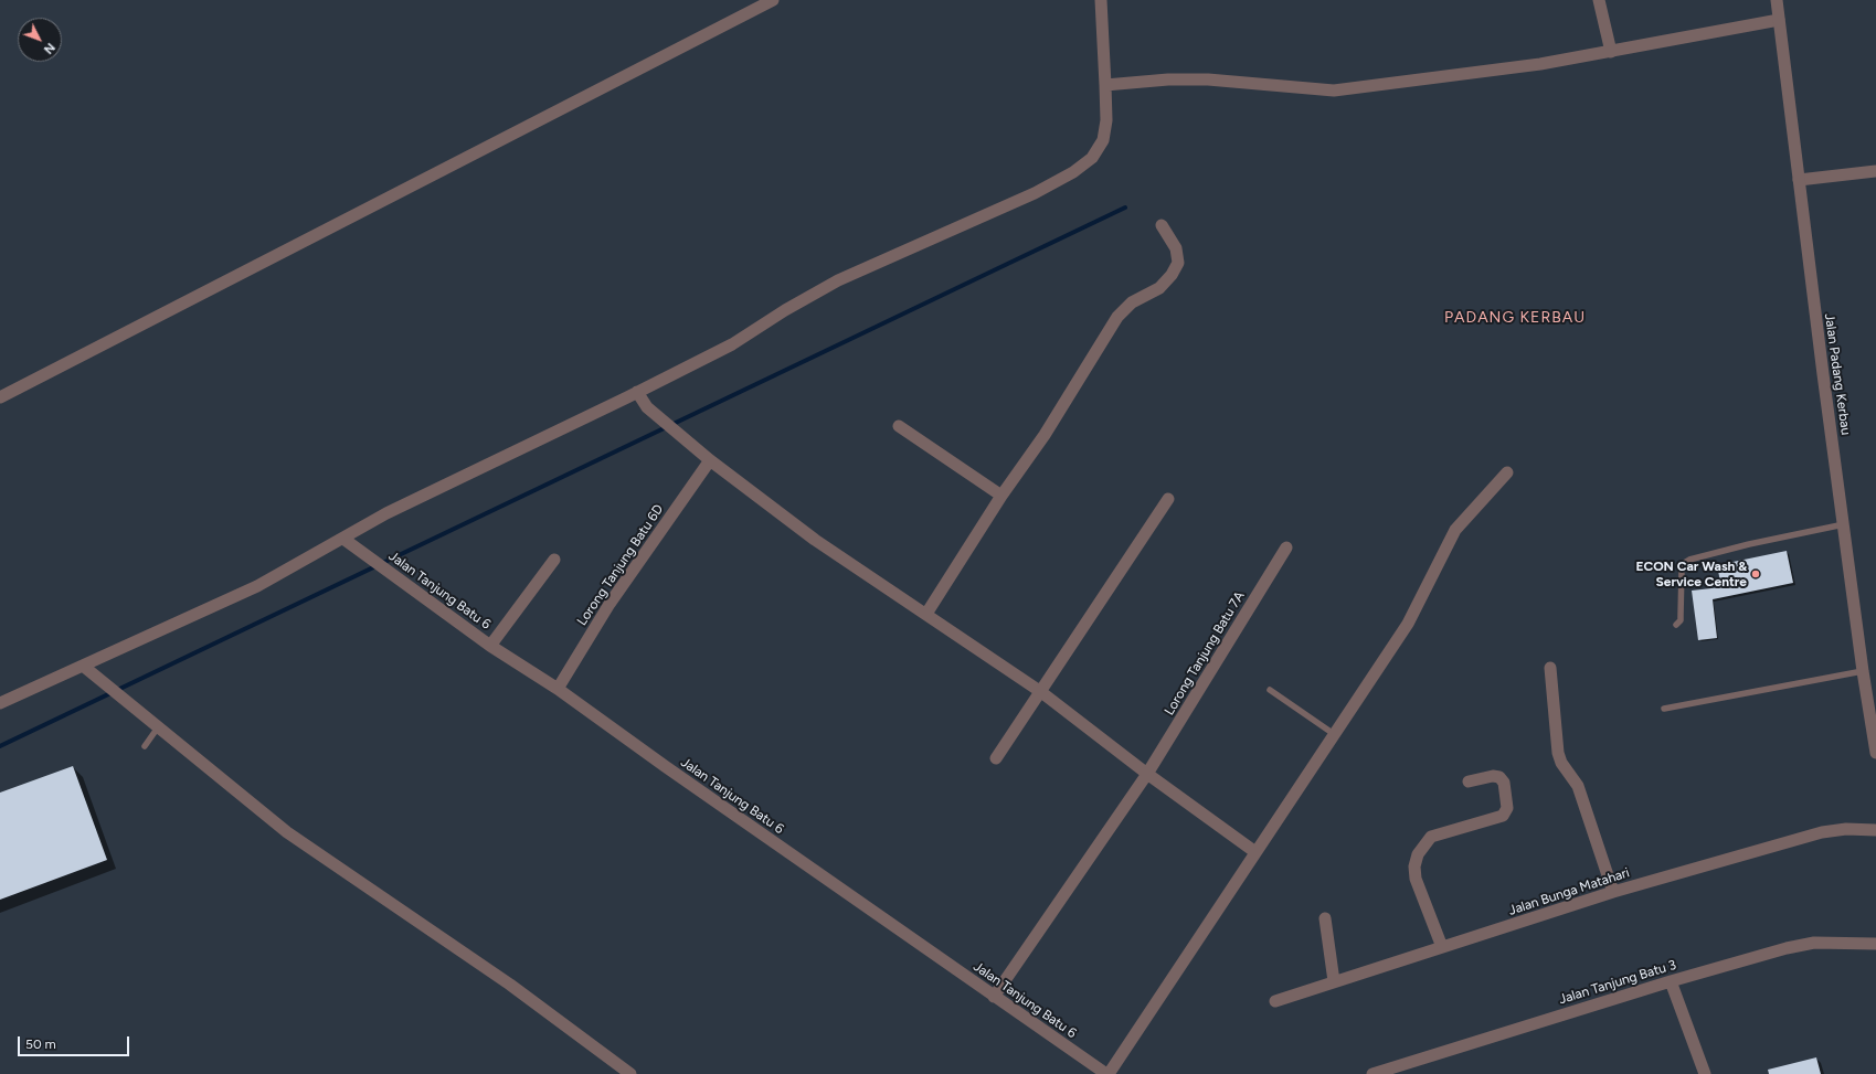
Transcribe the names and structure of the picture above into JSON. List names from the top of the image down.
{
  "streets": {
    "street": [
      "Jalan Padang Kerbau",
      "Lorong Tanjung Batu 6D",
      "Jalan Tanjung Batu 6",
      "Lorong Tanjung Batu 7A",
      "Jalan Bunga Matahari",
      "Jalan Tanjung Batu 3"
    ]
  },
  "crossings": [
    ["Lorong Tanjung Batu 6D", "Jalan Tanjung Batu 6"],
    ["Jalan Tanjung Batu 6", "Lorong Tanjung Batu 7A"]
  ],
  "districts": ["PADANG KERBAU"],
  "places": ["ECON Car Wash & Service Centre"],
  "scale_bar": "50 m",
  "north": "bottom right"
}
